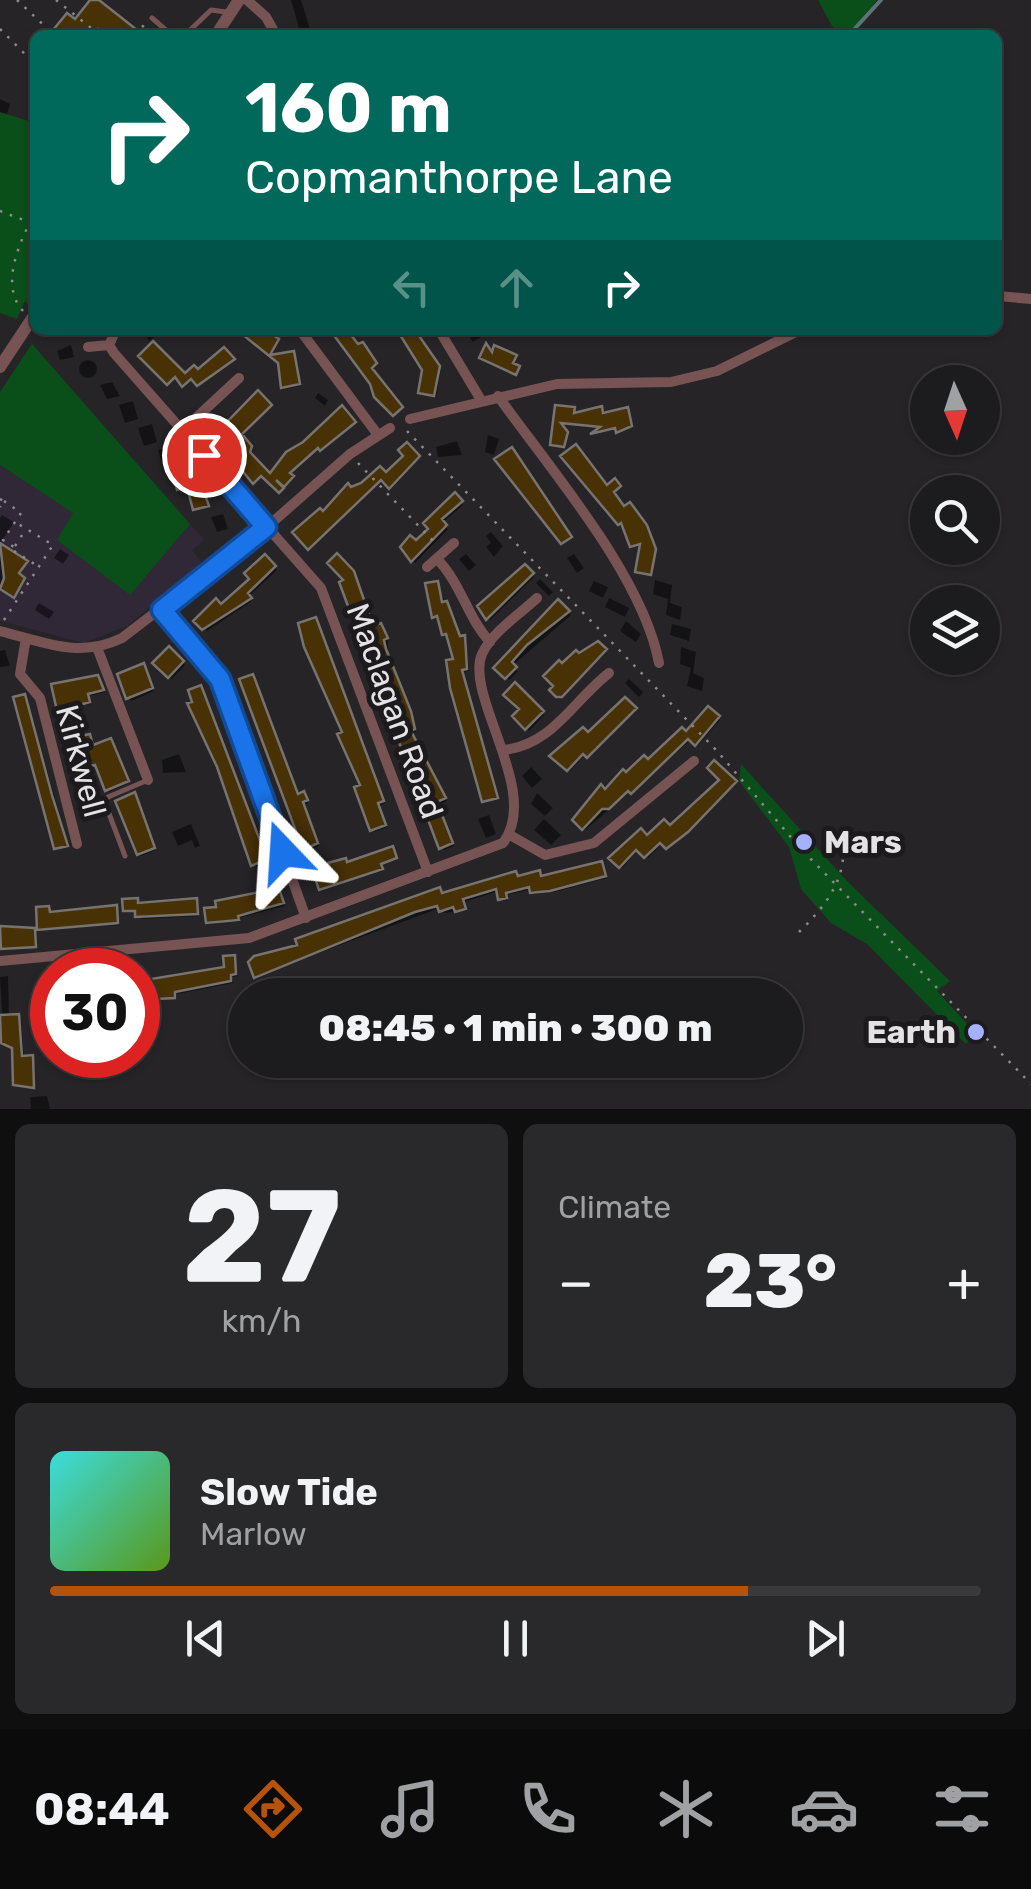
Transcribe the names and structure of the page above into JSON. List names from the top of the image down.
{
  "streets": {
    "street": ["Maclagan Road", "Kirkwell"]
  },
  "places": ["Mars", "Earth"],
  "north": "bottom",
  "page": {
    "turn": ["160 m", "Copmanthorpe Lane"],
    "limit": "30",
    "trip": "08:45 · 1 min · 300 m",
    "tile": [
      ["27", "km/h"],
      "Climate"
    ],
    "heat": ["−", "23°", "+"],
    "song": ["Slow Tide", "Marlow"],
    "tabs": "08:44"
  }
}
